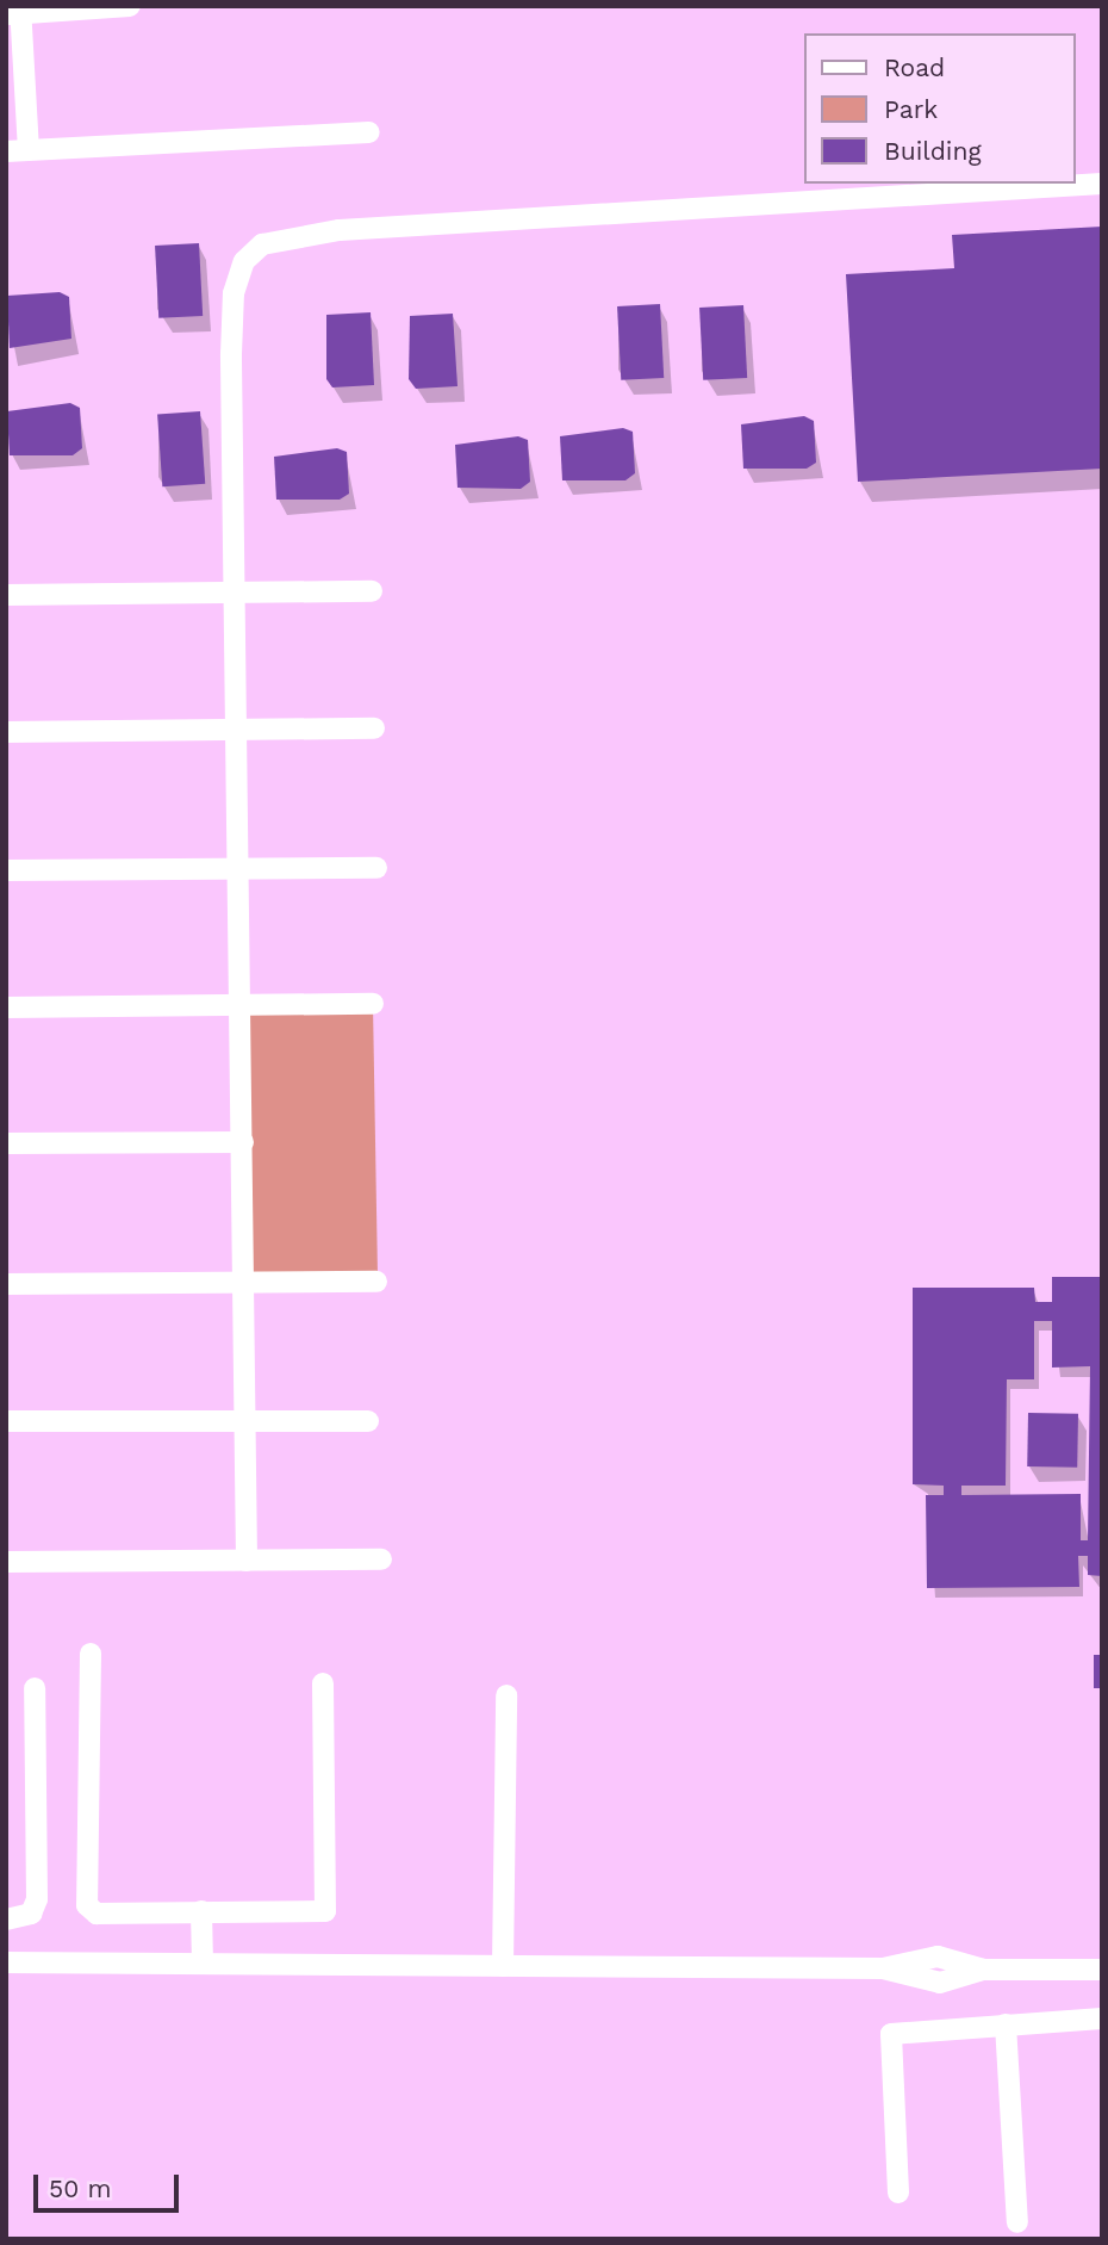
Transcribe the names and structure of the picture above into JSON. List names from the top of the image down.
{
  "legend": ["Road", "Park", "Building"],
  "scale_bar": "50 m"
}
